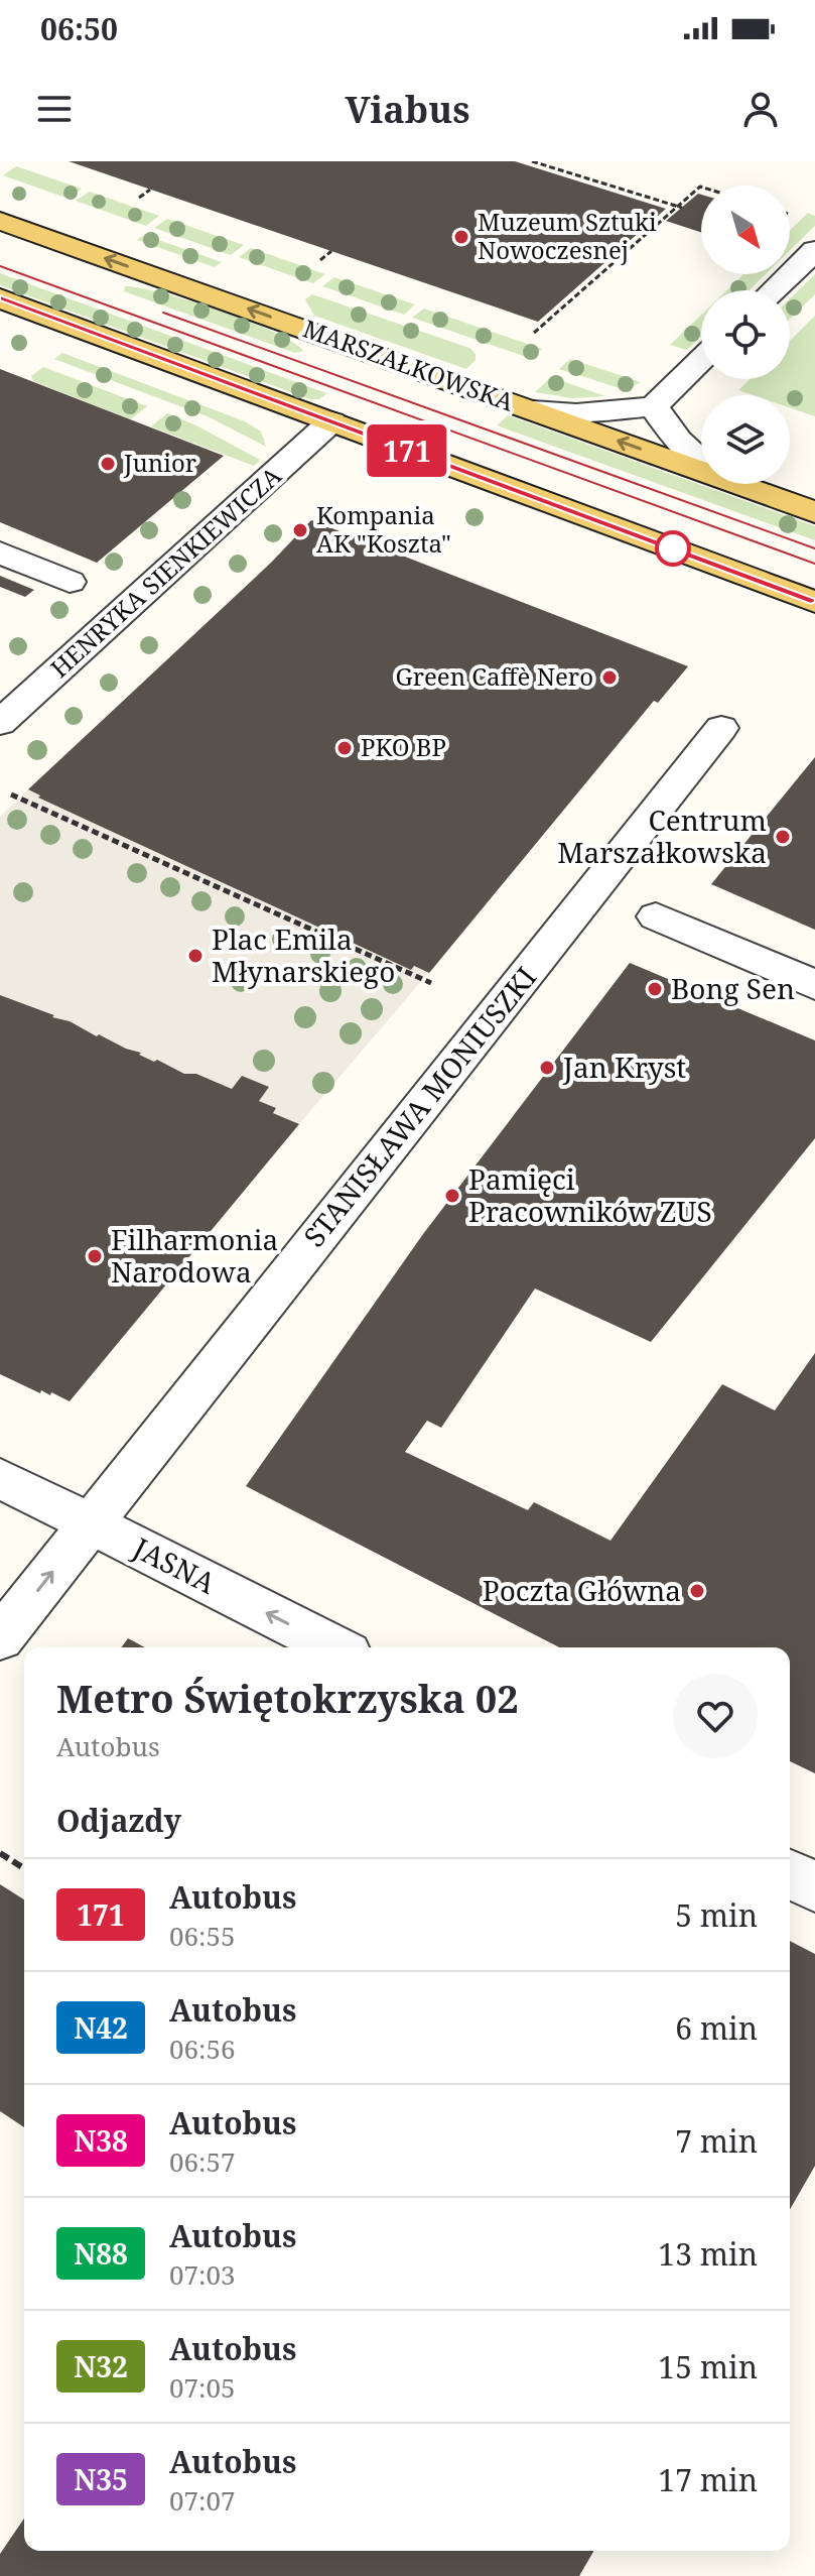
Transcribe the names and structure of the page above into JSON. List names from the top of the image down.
{
  "streets": {
    "main road": ["MARSZAŁKOWSKA"],
    "street": ["HENRYKA SIENKIEWICZA", "STANISŁAWA MONIUSZKI", "JASNA"]
  },
  "crossings": [
    ["STANISŁAWA MONIUSZKI", "JASNA"]
  ],
  "one_way": ["JASNA"],
  "places": [
    "Muzeum Sztuki Nowoczesnej",
    "Junior",
    "Kompania AK \"Koszta\"",
    "Green Caffè Nero",
    "PKO BP",
    "Centrum Marszałkowska",
    "Plac Emila Młynarskiego",
    "Bong Sen",
    "Jan Kryst",
    "Pamięci Pracowników ZUS",
    "Filharmonia Narodowa",
    "Poczta Główna"
  ],
  "lines": ["bus line 171"],
  "north": "bottom right",
  "page": {
    "status": "06:50",
    "header": "Viabus",
    "on_map": "171",
    "heading": [
      ["Metro Świętokrzyska 02", "Autobus"],
      "Odjazdy"
    ],
    "list": [
      {
        "mark": "171",
        "name": "Autobus",
        "note": "06:55",
        "value": "5 min"
      },
      {
        "mark": "N42",
        "name": "Autobus",
        "note": "06:56",
        "value": "6 min"
      },
      {
        "mark": "N38",
        "name": "Autobus",
        "note": "06:57",
        "value": "7 min"
      },
      {
        "mark": "N88",
        "name": "Autobus",
        "note": "07:03",
        "value": "13 min"
      },
      {
        "mark": "N32",
        "name": "Autobus",
        "note": "07:05",
        "value": "15 min"
      },
      {
        "mark": "N35",
        "name": "Autobus",
        "note": "07:07",
        "value": "17 min"
      }
    ]
  }
}
